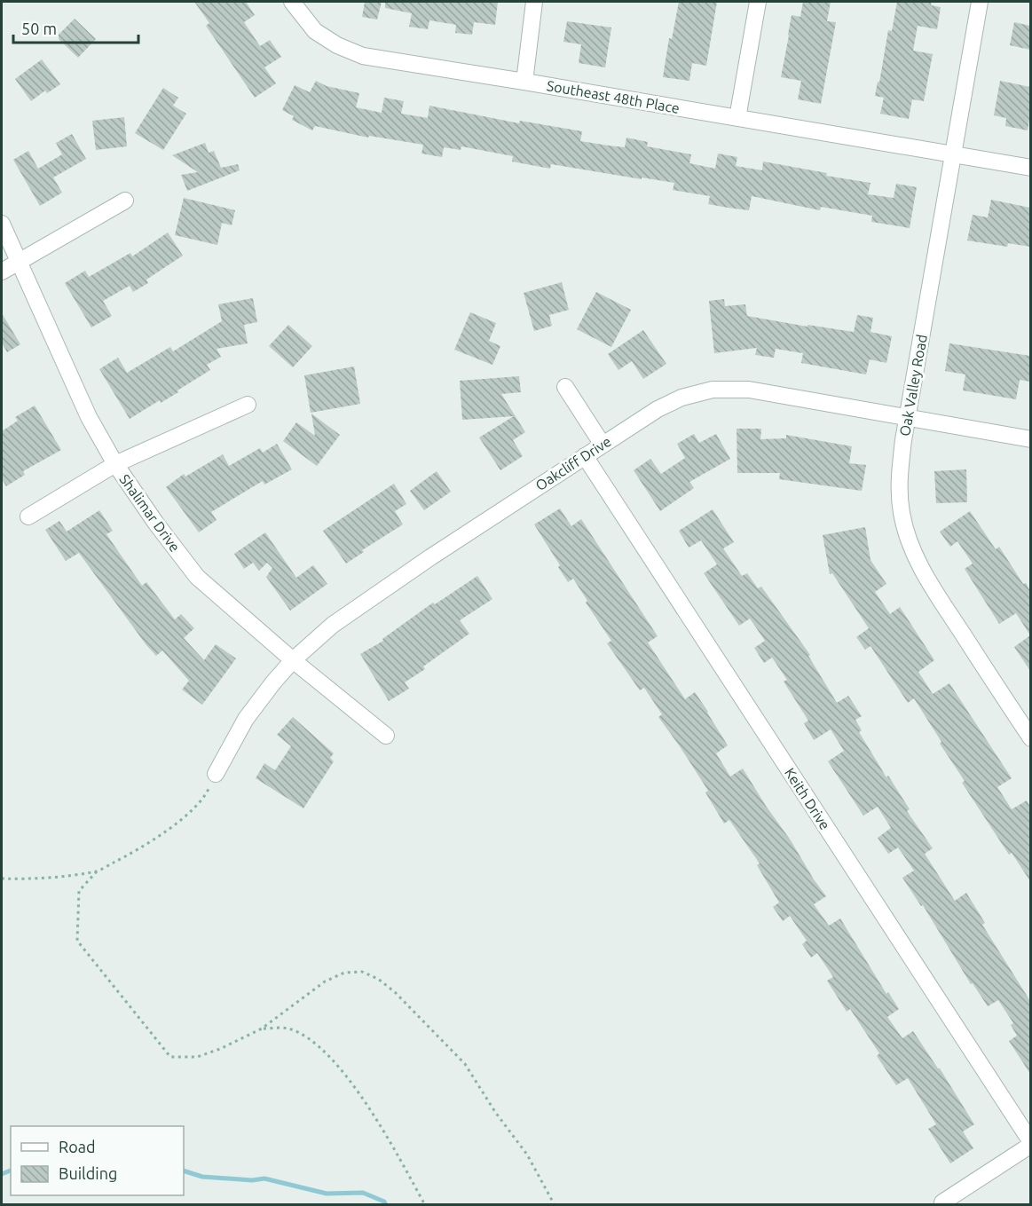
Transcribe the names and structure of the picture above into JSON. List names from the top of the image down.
{
  "streets": {
    "street": [
      "Southeast 48th Place",
      "Oak Valley Road",
      "Oakcliff Drive",
      "Shalimar Drive",
      "Keith Drive"
    ]
  },
  "crossings": [
    ["Southeast 48th Place", "Oak Valley Road"],
    ["Oak Valley Road", "Oakcliff Drive"],
    ["Oakcliff Drive", "Shalimar Drive"],
    ["Oakcliff Drive", "Keith Drive"]
  ],
  "legend": ["Road", "Building"],
  "scale_bar": "50 m"
}
